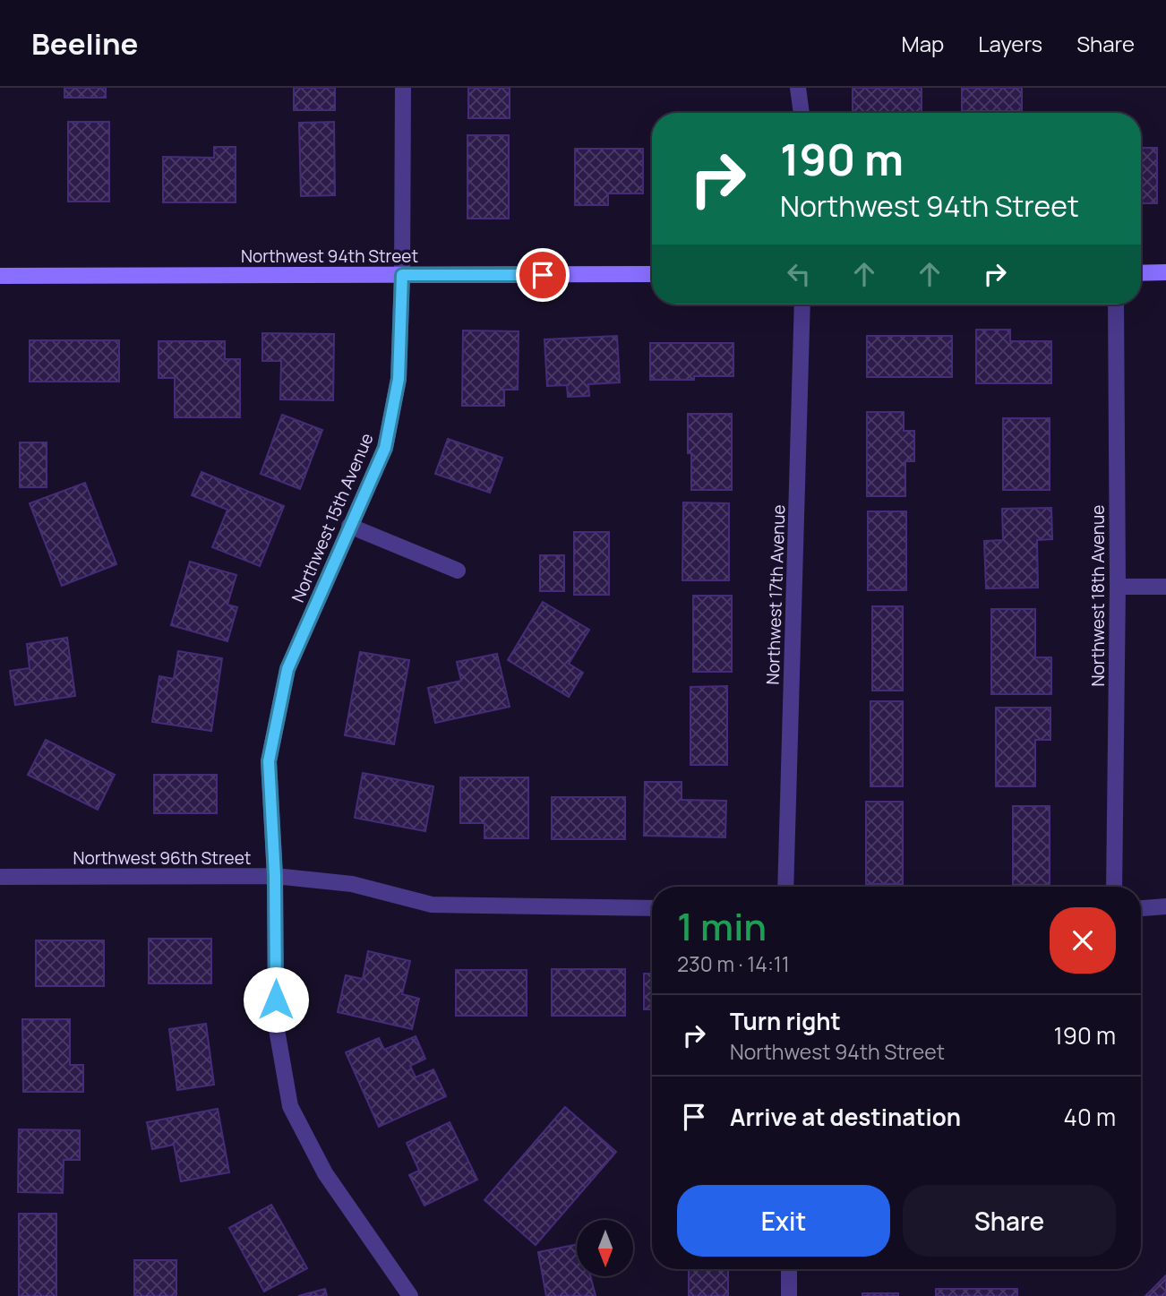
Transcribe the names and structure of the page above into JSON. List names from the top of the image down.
{
  "streets": {
    "street": [
      "Northwest 94th Street",
      "Northwest 15th Avenue",
      "Northwest 17th Avenue",
      "Northwest 18th Avenue",
      "Northwest 96th Street"
    ]
  },
  "crossings": [
    ["Northwest 94th Street", "Northwest 15th Avenue"],
    ["Northwest 15th Avenue", "Northwest 96th Street"]
  ],
  "north": "bottom",
  "page": {
    "header": "Beeline",
    "nav": ["Map", "Layers", "Share"],
    "turn": ["190 m", "Northwest 94th Street"],
    "heading": ["1 min", "230 m · 14:11"],
    "list": [
      {
        "name": "Turn right",
        "note": "Northwest 94th Street",
        "value": "190 m"
      },
      {
        "name": "Arrive at destination",
        "value": "40 m"
      }
    ],
    "buttons": ["Exit", "Share"]
  }
}
